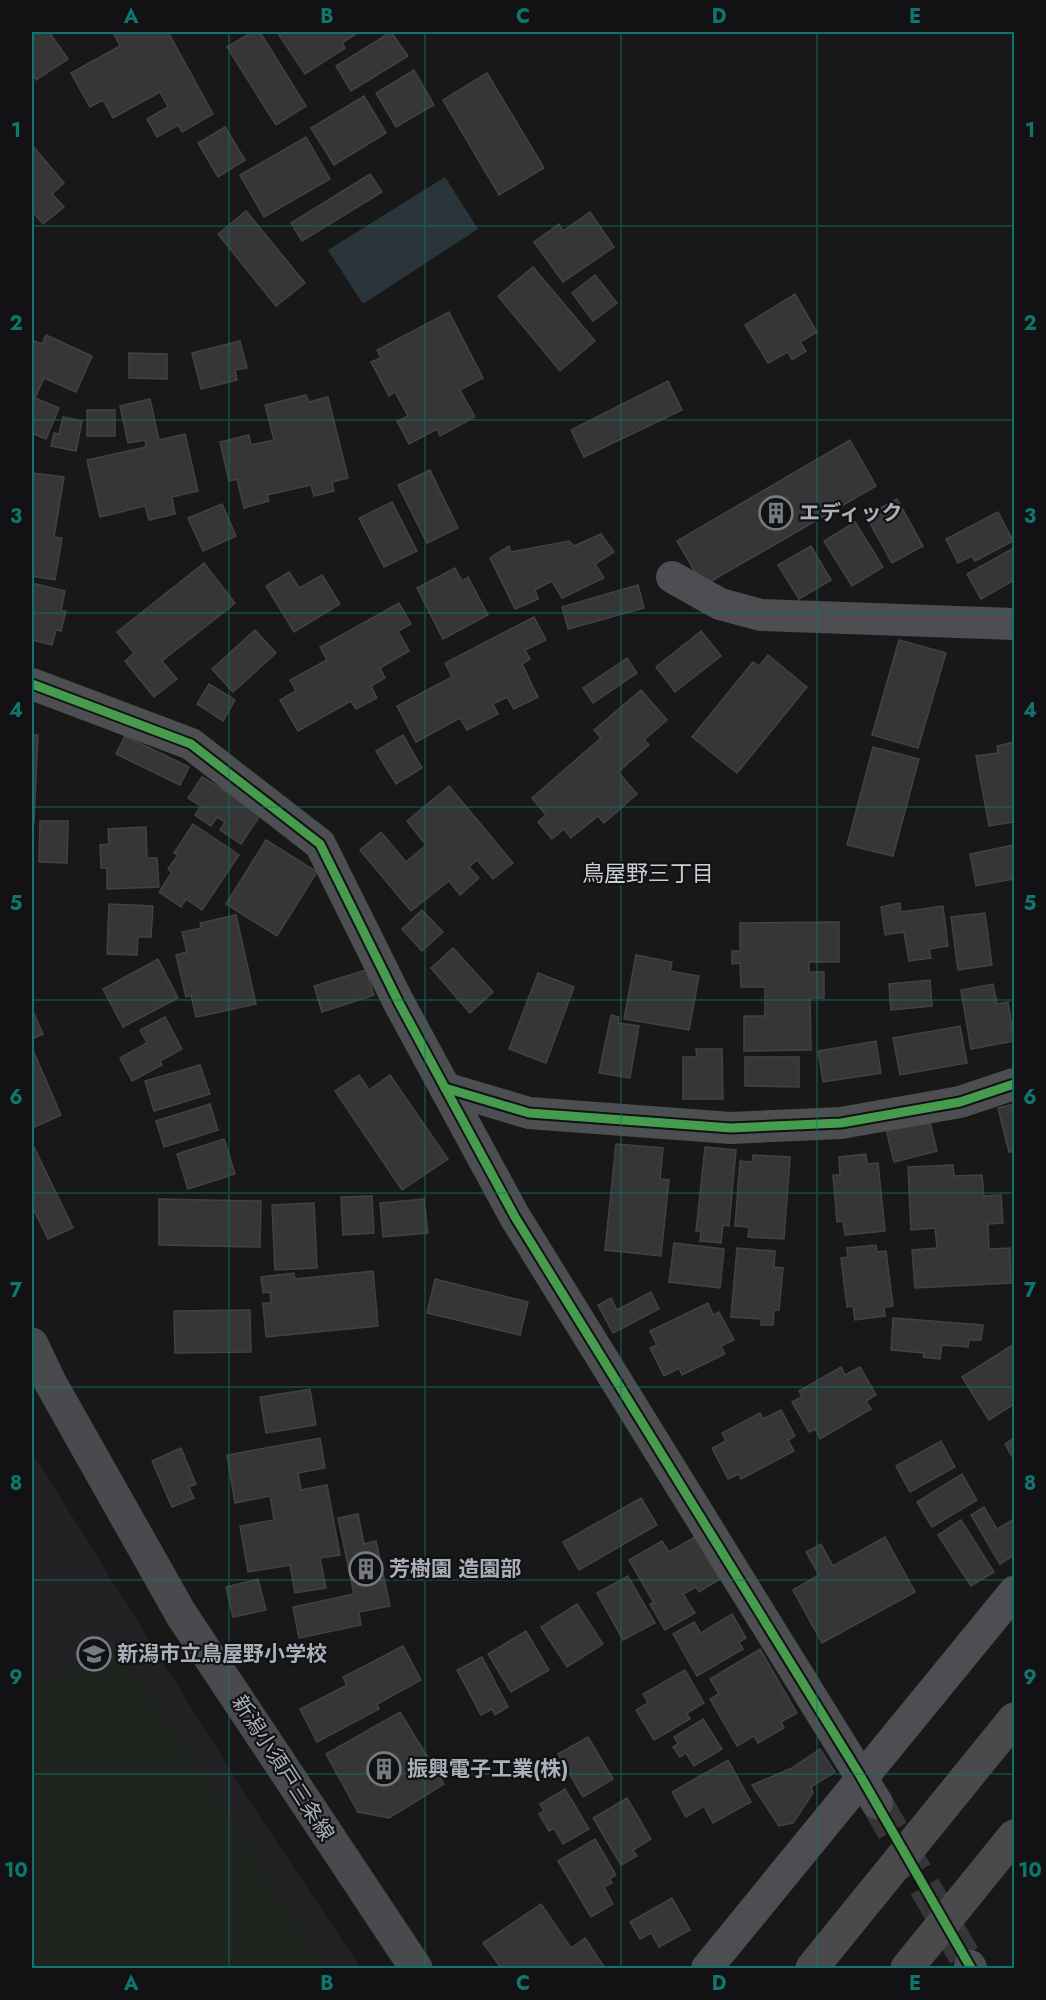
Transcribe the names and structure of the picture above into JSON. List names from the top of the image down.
{
  "streets": {
    "main road": ["新潟小須戸三条線"]
  },
  "districts": ["鳥屋野三丁目"],
  "places": {
    "building": ["エディック", "芳樹園 造園部", "振興電子工業(株)"],
    "school or university": ["新潟市立鳥屋野小学校"]
  },
  "grid": {
    "columns": [
      "A",
      "B",
      "C",
      "D",
      "E"
    ],
    "rows": [
      "1",
      "2",
      "3",
      "4",
      "5",
      "6",
      "7",
      "8",
      "9",
      "10"
    ]
  }
}
